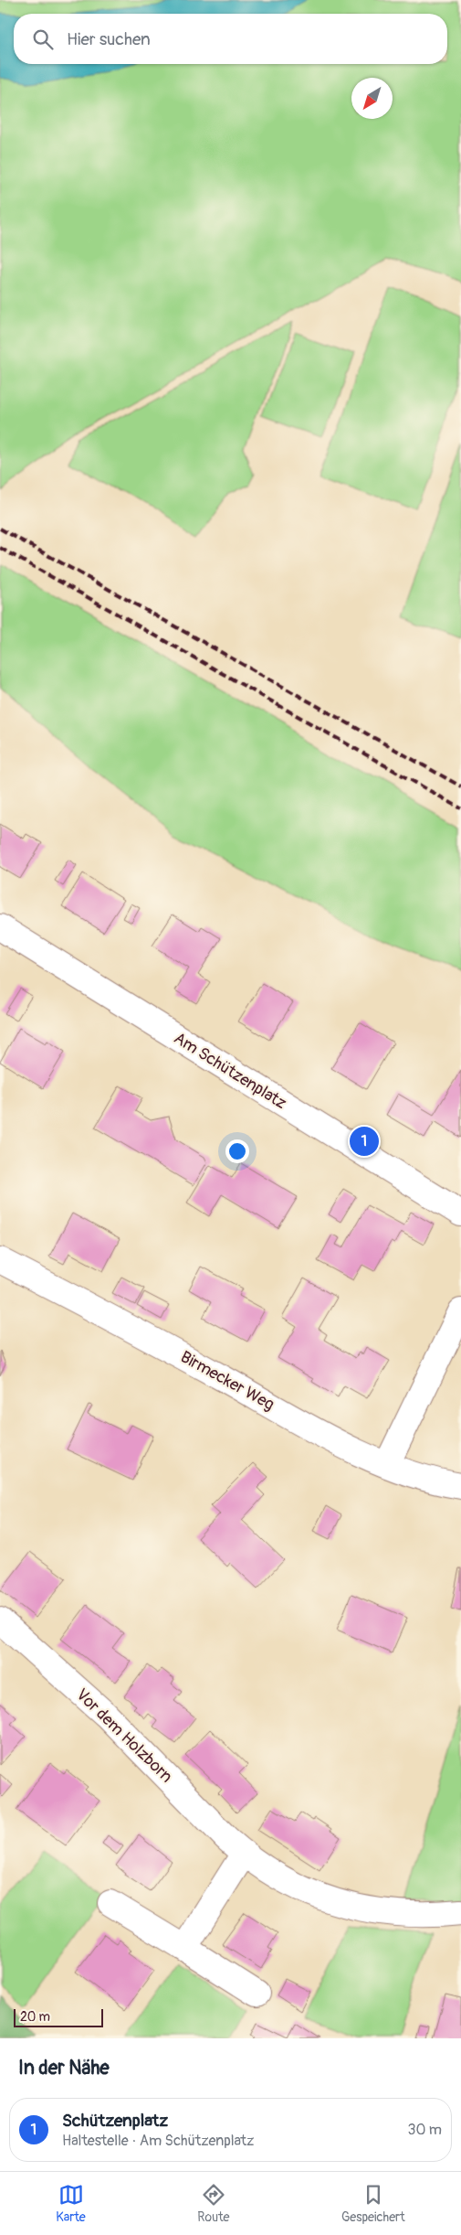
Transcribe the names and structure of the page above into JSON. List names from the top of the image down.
{
  "streets": {
    "street": ["Am Schützenplatz", "Birmecker Weg", "Vor dem Holzborn"]
  },
  "scale_bar": "20 m",
  "north": "bottom left",
  "page": {
    "search": "Hier suchen",
    "pins": "1",
    "scale": "20 m",
    "heading": "In der Nähe",
    "list": [
      {
        "mark": "1",
        "name": "Schützenplatz",
        "note": "Haltestelle · Am Schützenplatz",
        "value": "30 m"
      }
    ],
    "nav": ["Karte", "Route", "Gespeichert"]
  }
}
